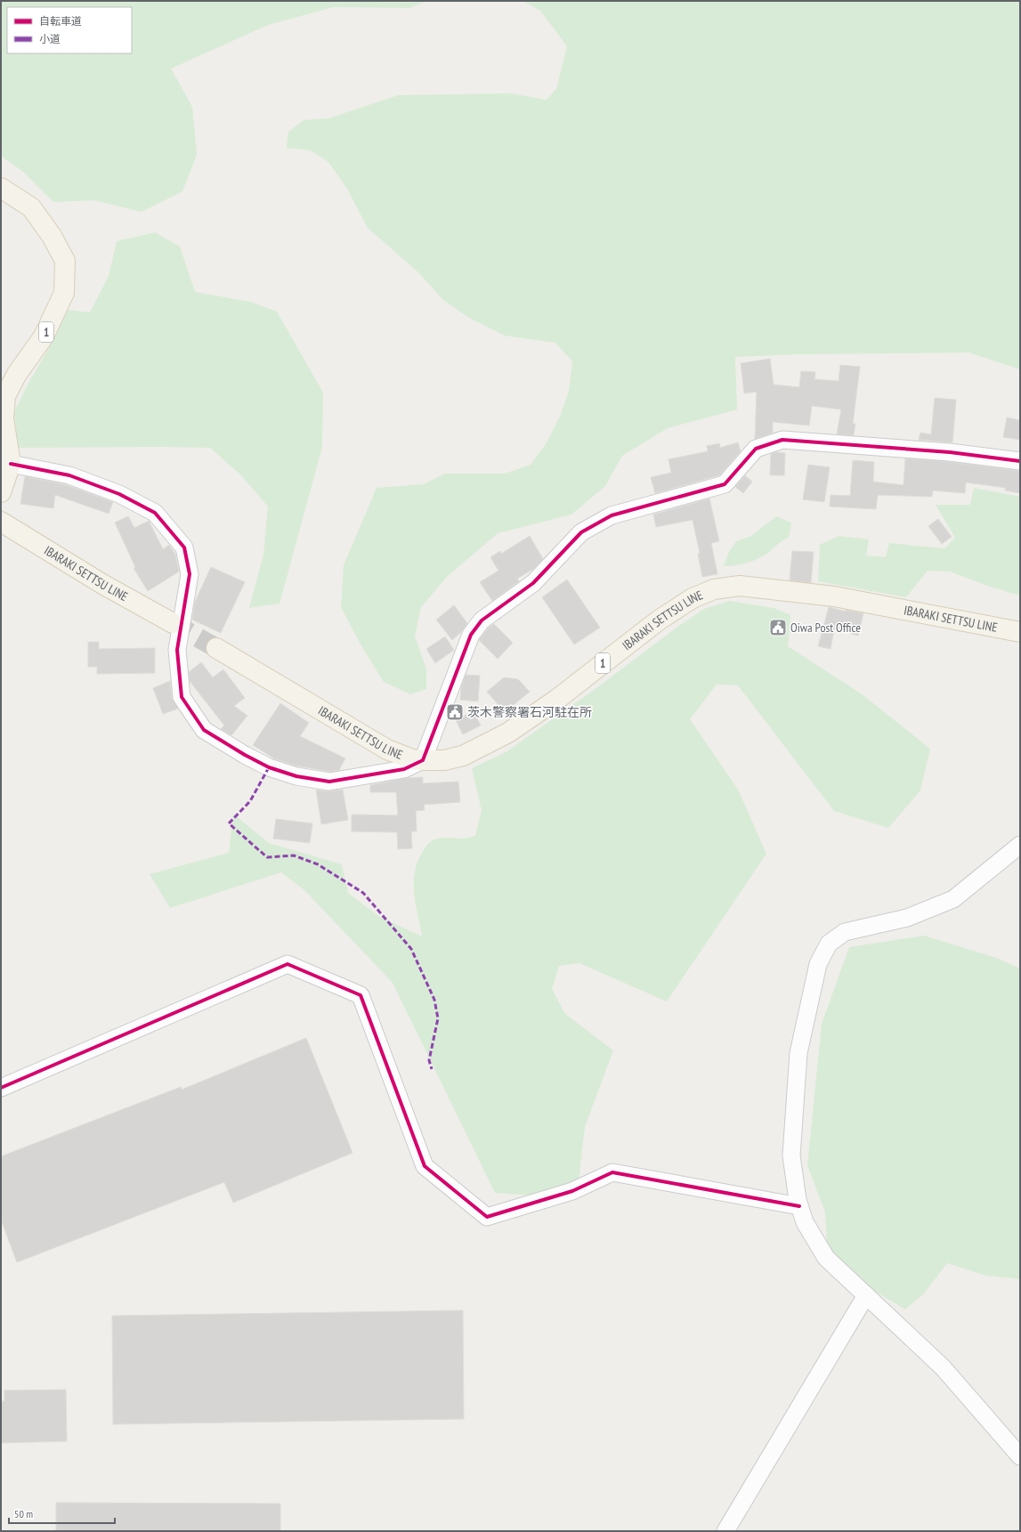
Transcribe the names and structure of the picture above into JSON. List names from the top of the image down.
{
  "streets": {
    "main road": ["1", "IBARAKI SETTSU LINE"]
  },
  "places": {
    "public building": ["Oiwa Post Office", "茨木警察署石河駐在所"]
  },
  "legend": ["自転車道", "小道"],
  "scale_bar": "50 m"
}
